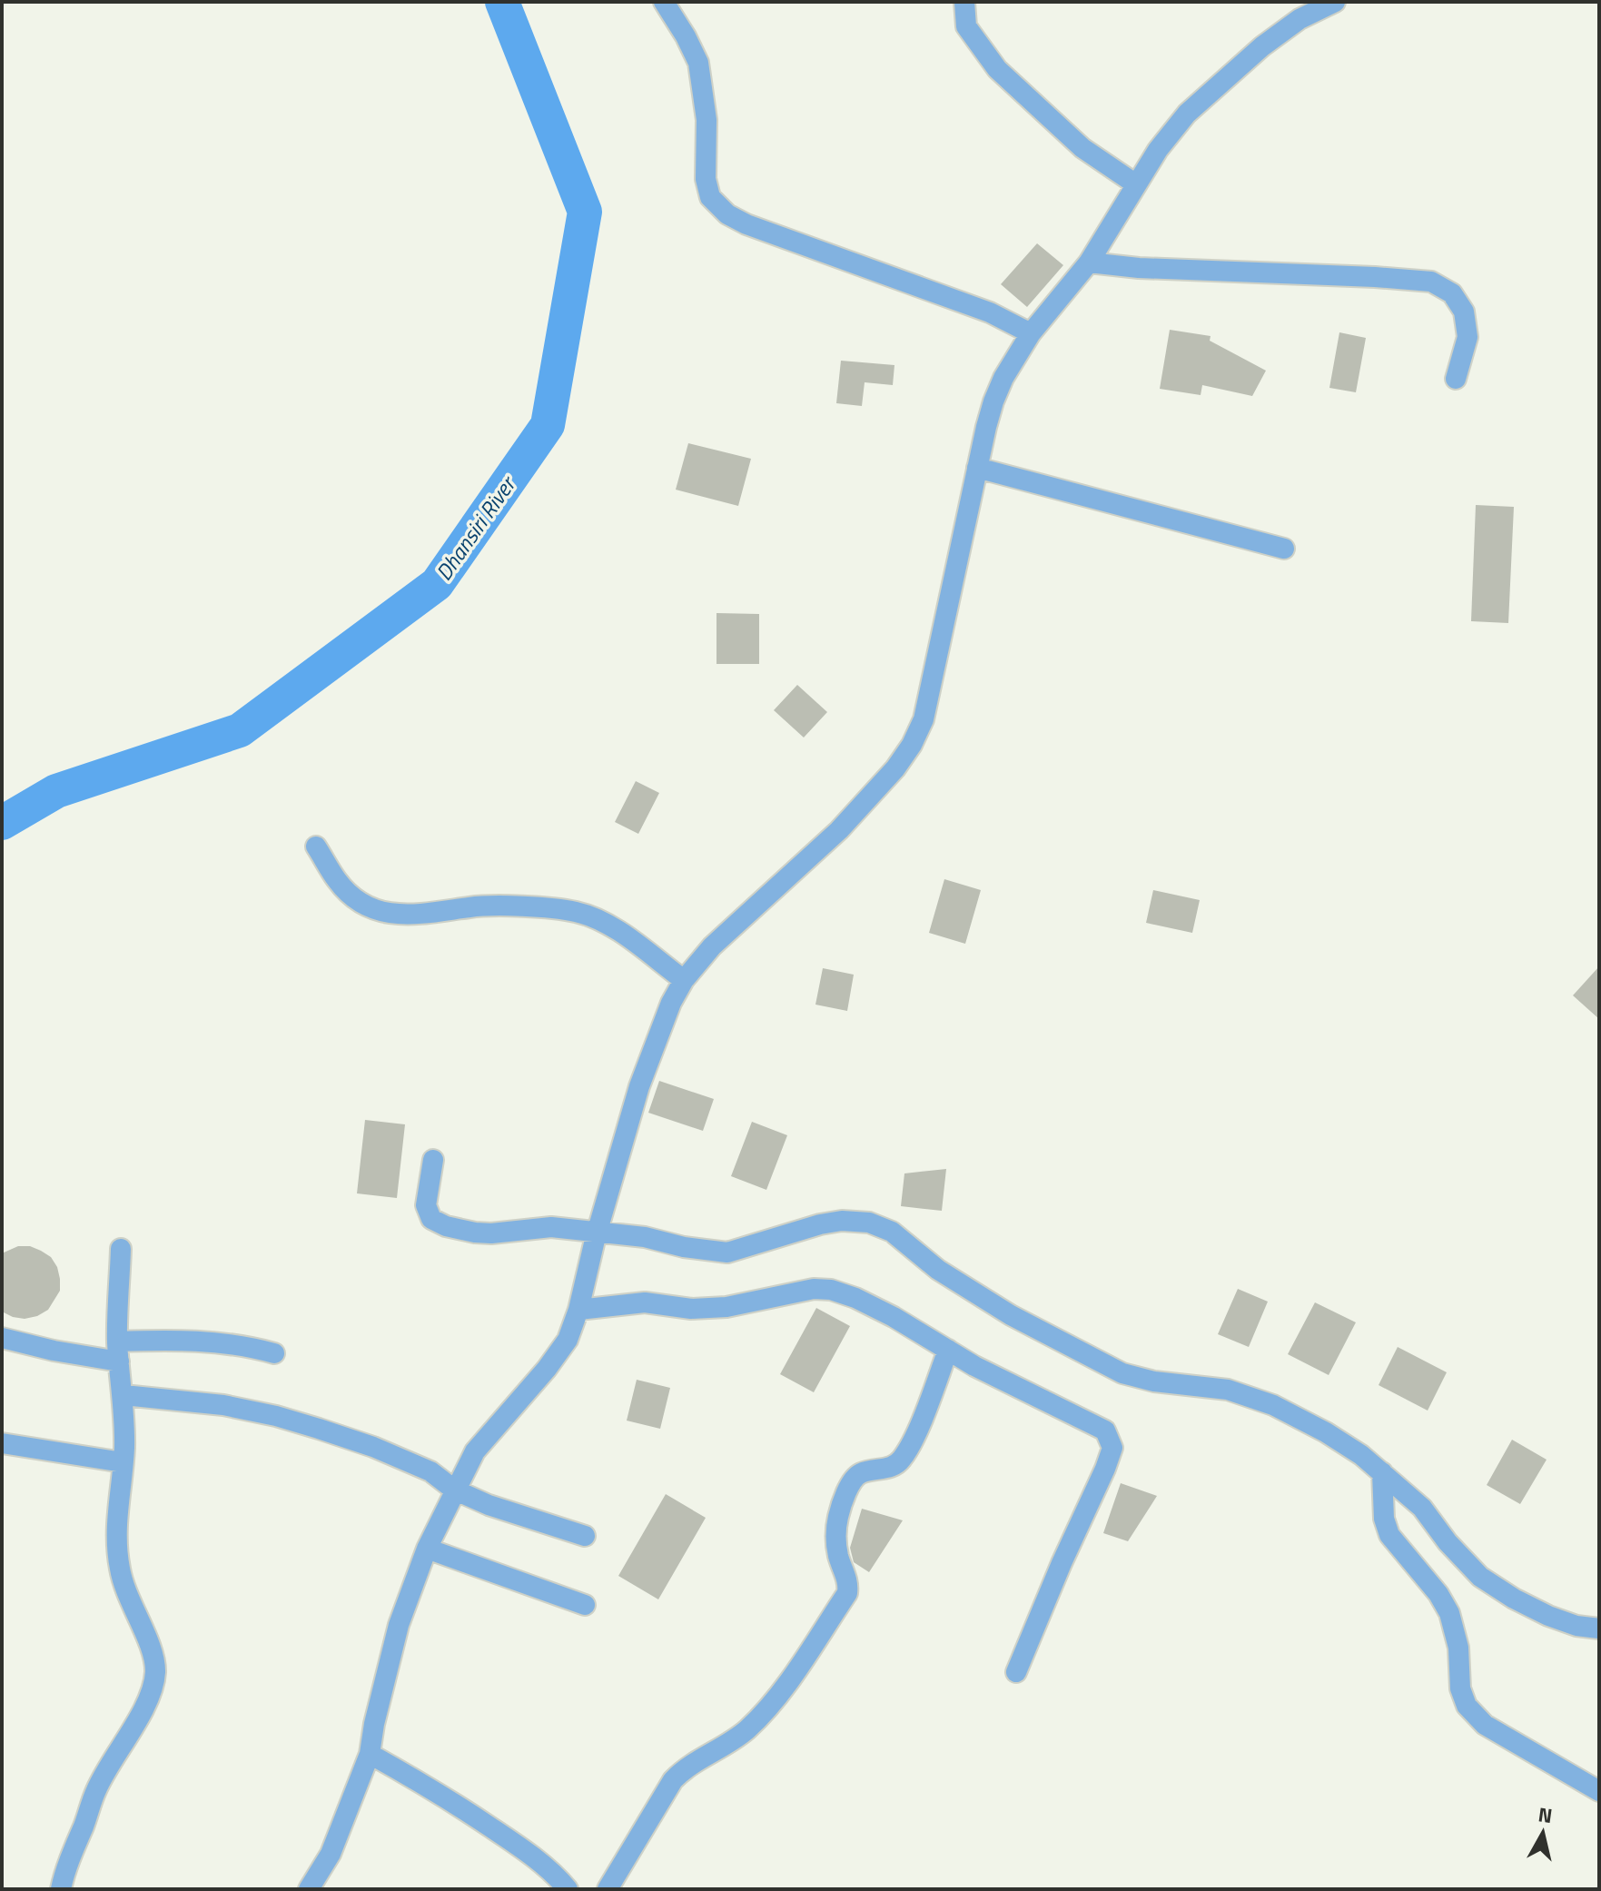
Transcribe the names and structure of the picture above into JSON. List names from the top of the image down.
{
  "water": ["Dhansiri River"],
  "north": "top"
}
